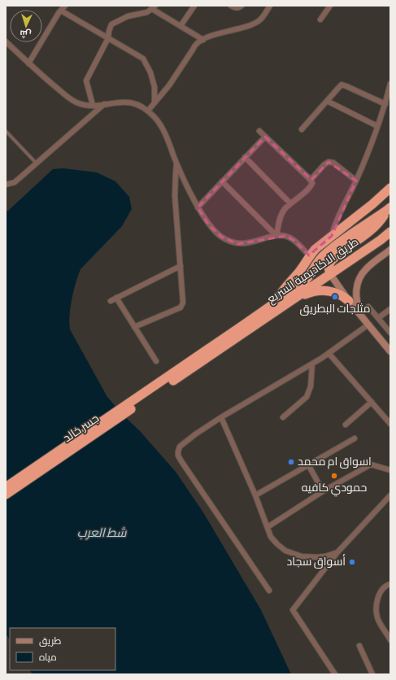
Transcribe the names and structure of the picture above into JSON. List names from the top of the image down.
{
  "streets": {
    "highway": ["طريق الاكاديمية السريع", "جسر خالد"]
  },
  "water": ["شط العرب"],
  "places": [
    "مثلجات البطريق",
    "اسواق ام محمد",
    "حمودي كافيه",
    "أسواق سجاد"
  ],
  "legend": ["طريق", "مياه"],
  "north": "bottom"
}
